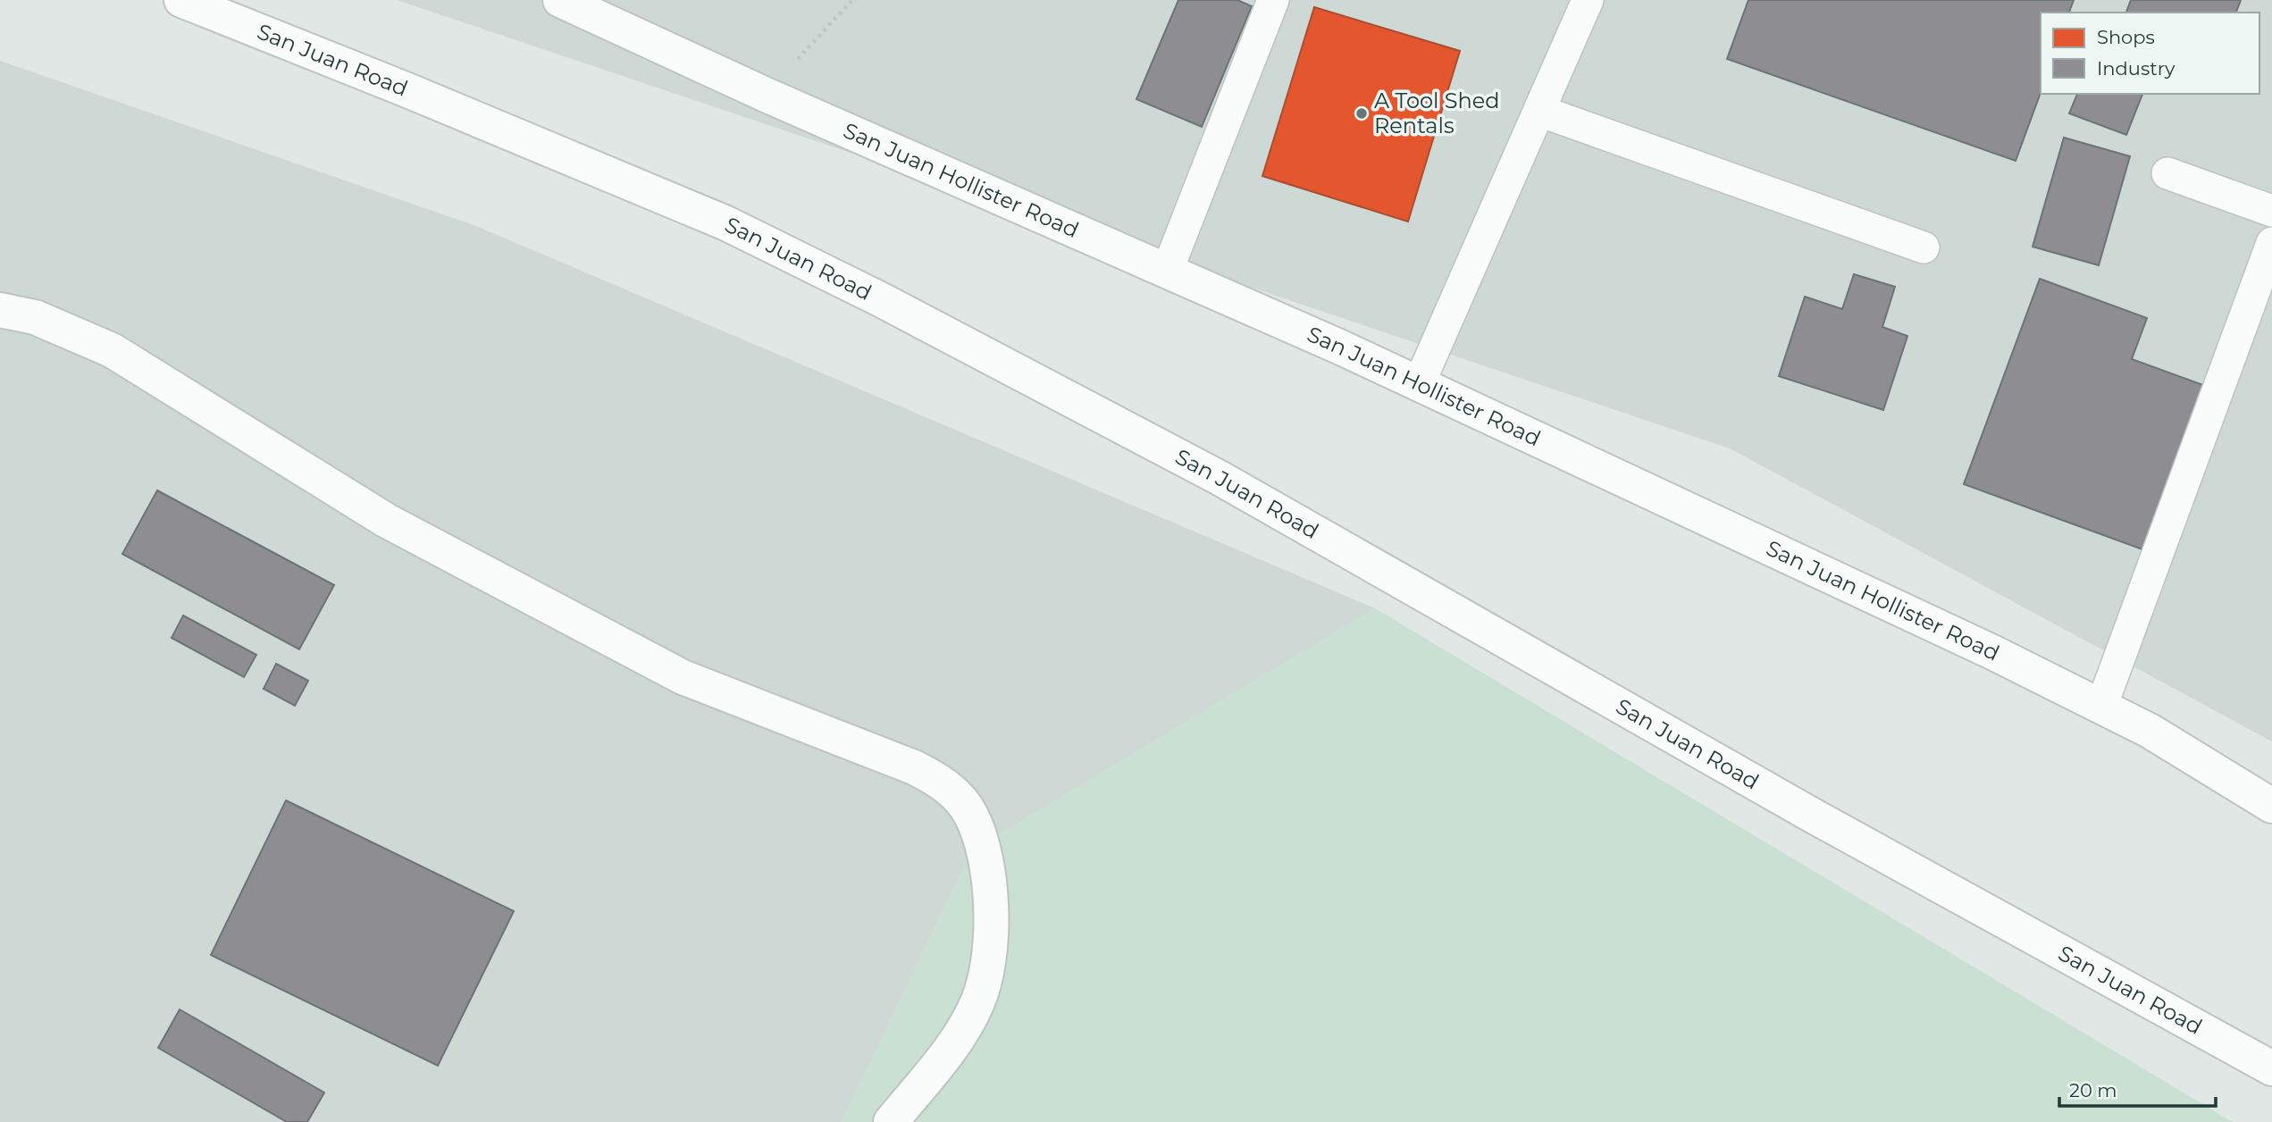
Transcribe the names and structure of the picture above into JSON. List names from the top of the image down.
{
  "streets": {
    "street": ["San Juan Road", "San Juan Hollister Road"]
  },
  "places": ["A Tool Shed Rentals"],
  "legend": ["Shops", "Industry"],
  "scale_bar": "20 m"
}
